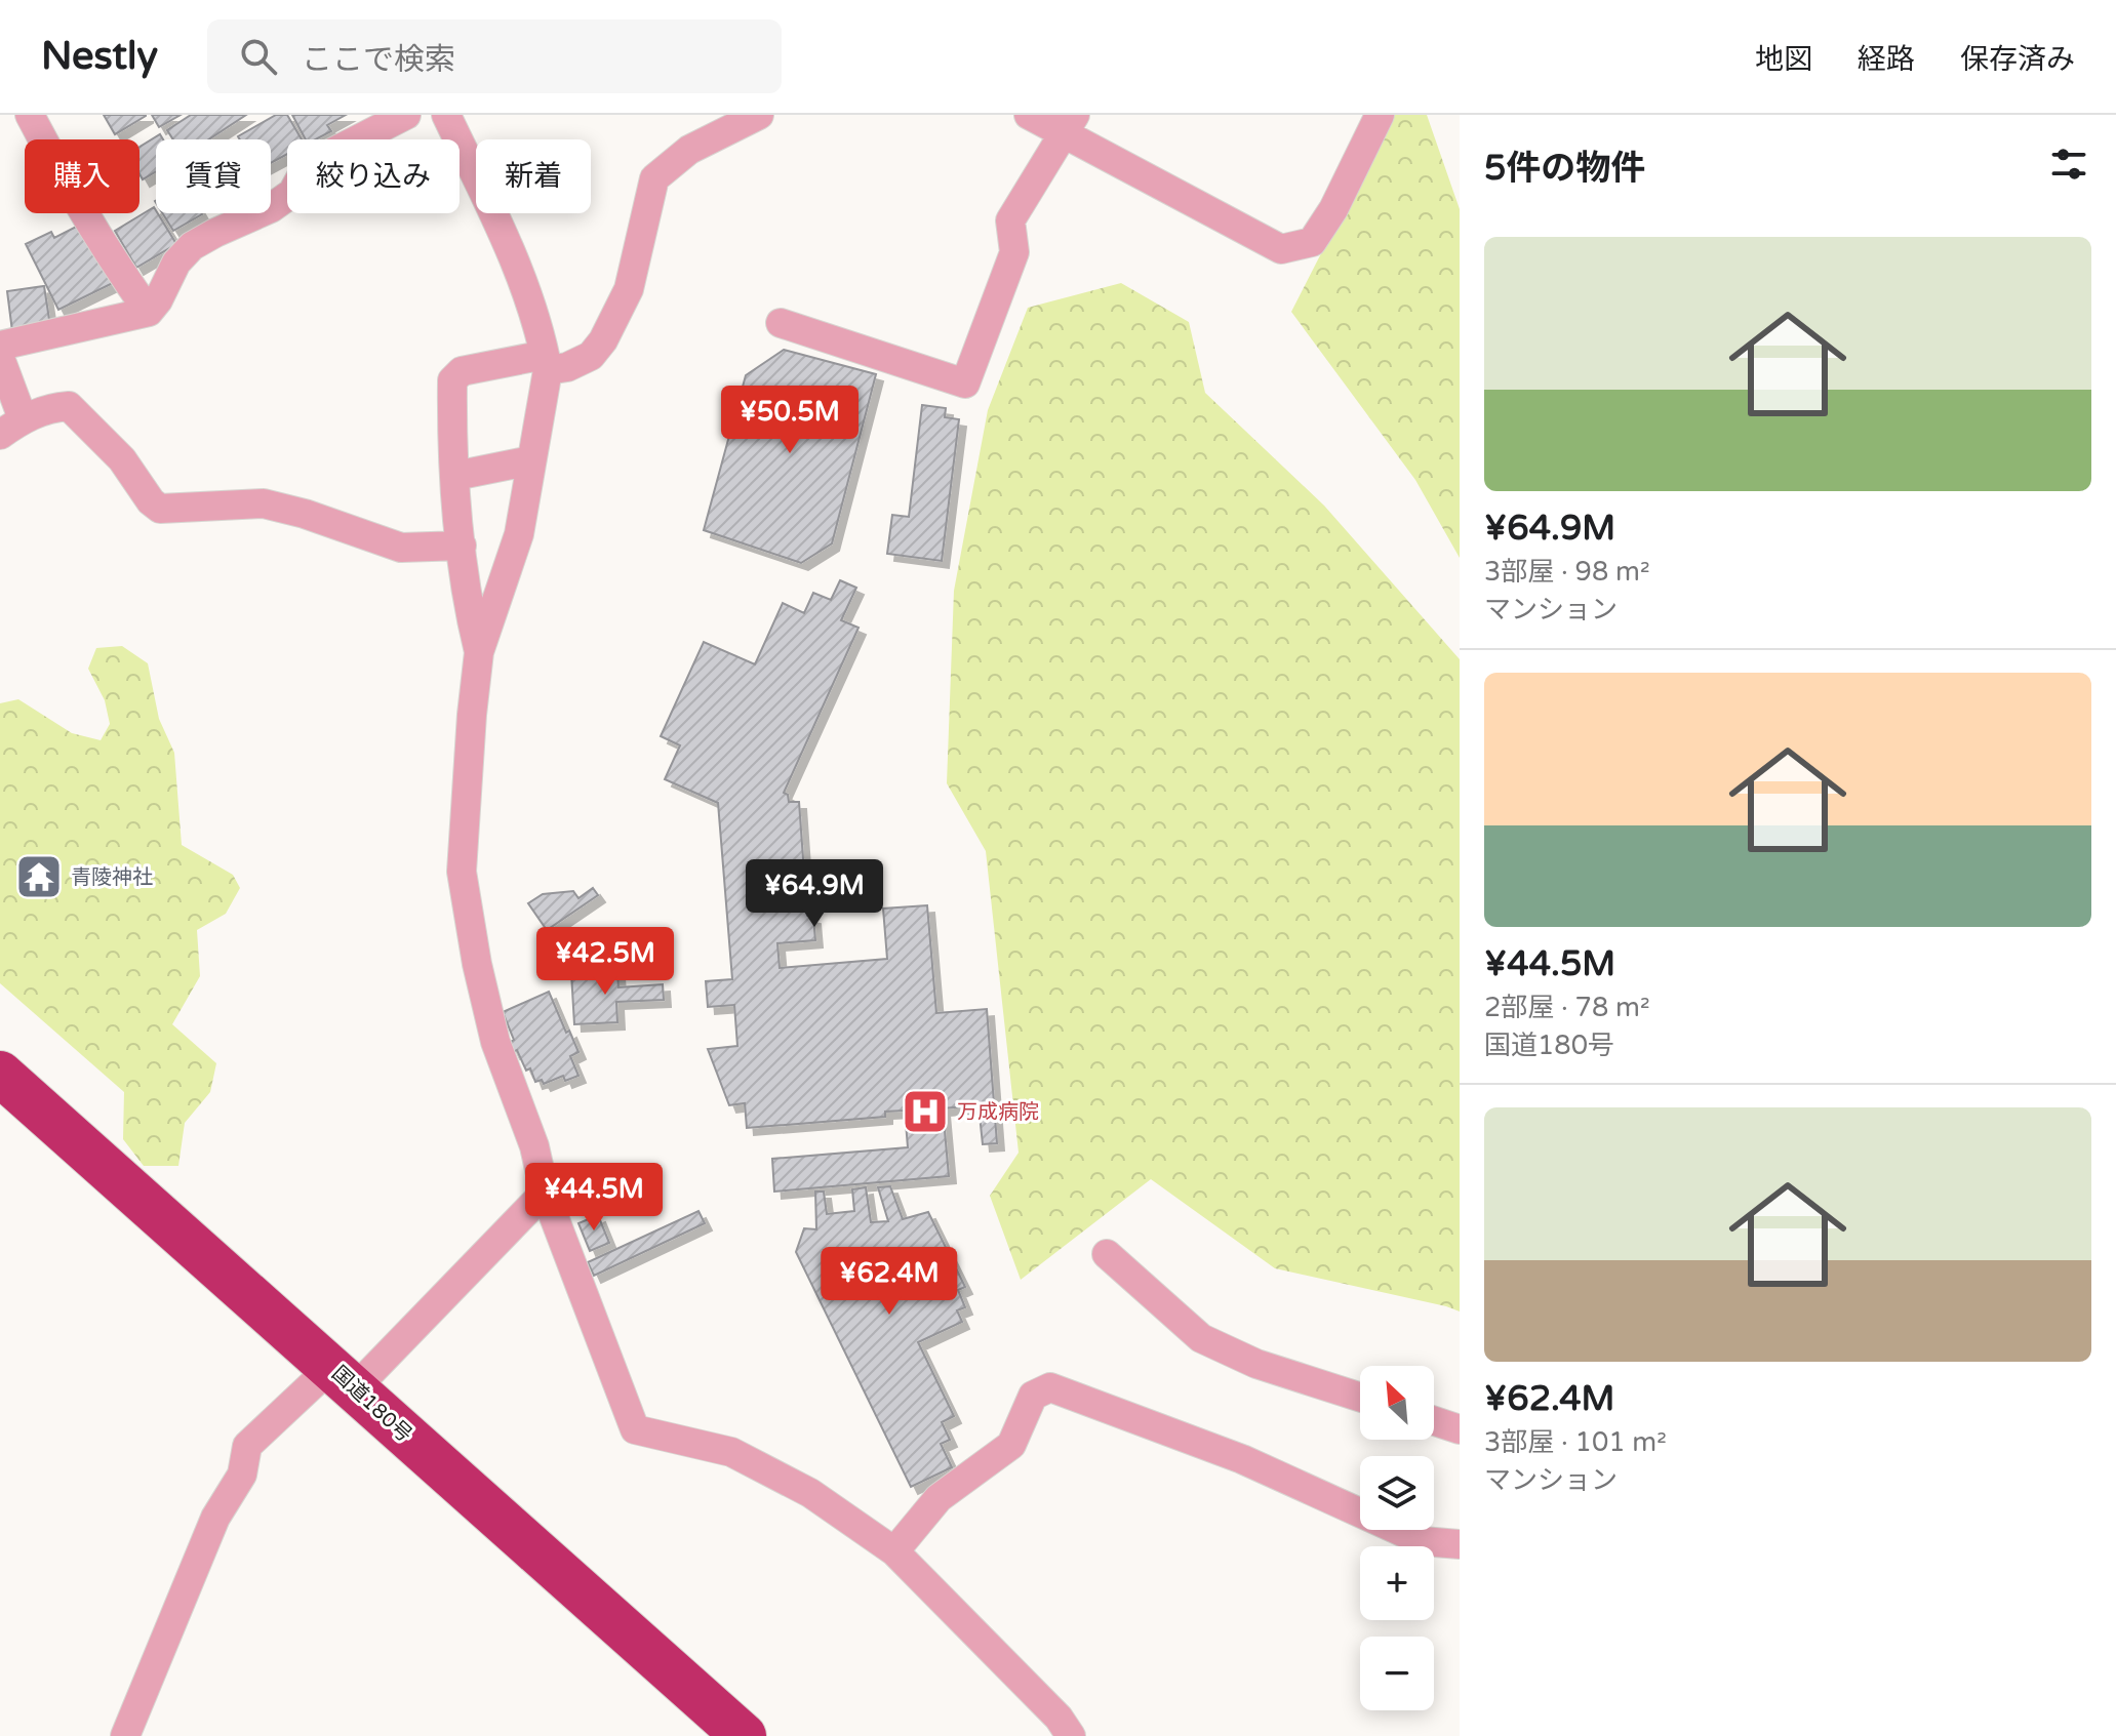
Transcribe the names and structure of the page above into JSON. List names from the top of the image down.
{
  "streets": {
    "highway": ["国道180号"]
  },
  "places": {
    "temple": ["青陵神社"],
    "hospital": ["万成病院"]
  },
  "north": "top left",
  "page": {
    "header": "Nestly",
    "search": "ここで検索",
    "nav": ["地図", "経路", "保存済み"],
    "heading": "5件の物件",
    "chip": [
      "購入",
      "賃貸",
      "絞り込み",
      "新着"
    ],
    "list": [
      {
        "name": "¥64.9M",
        "note": "3部屋 · 98 m² · マンション"
      },
      {
        "name": "¥44.5M",
        "note": "2部屋 · 78 m² · 国道180号"
      },
      {
        "name": "¥62.4M",
        "note": "3部屋 · 101 m² · マンション"
      }
    ],
    "price": [
      "¥50.5M",
      "¥64.9M",
      "¥42.5M",
      "¥44.5M",
      "¥62.4M"
    ],
    "map_buttons": ["+", "−"]
  }
}
